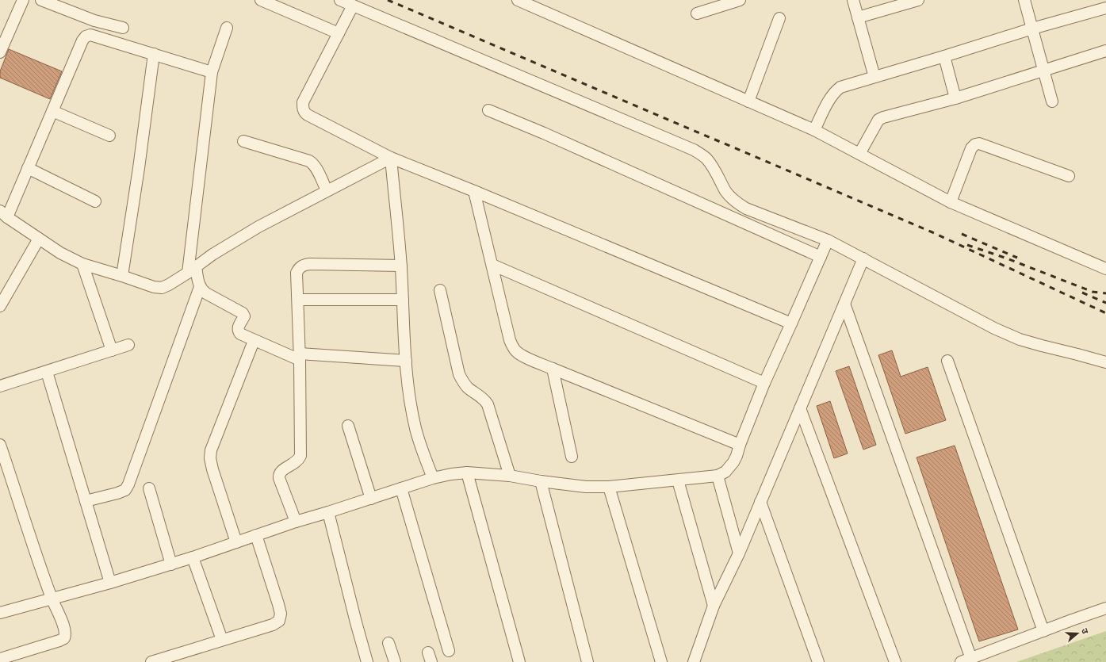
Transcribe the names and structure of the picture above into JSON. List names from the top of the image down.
{
  "north": "right"
}
